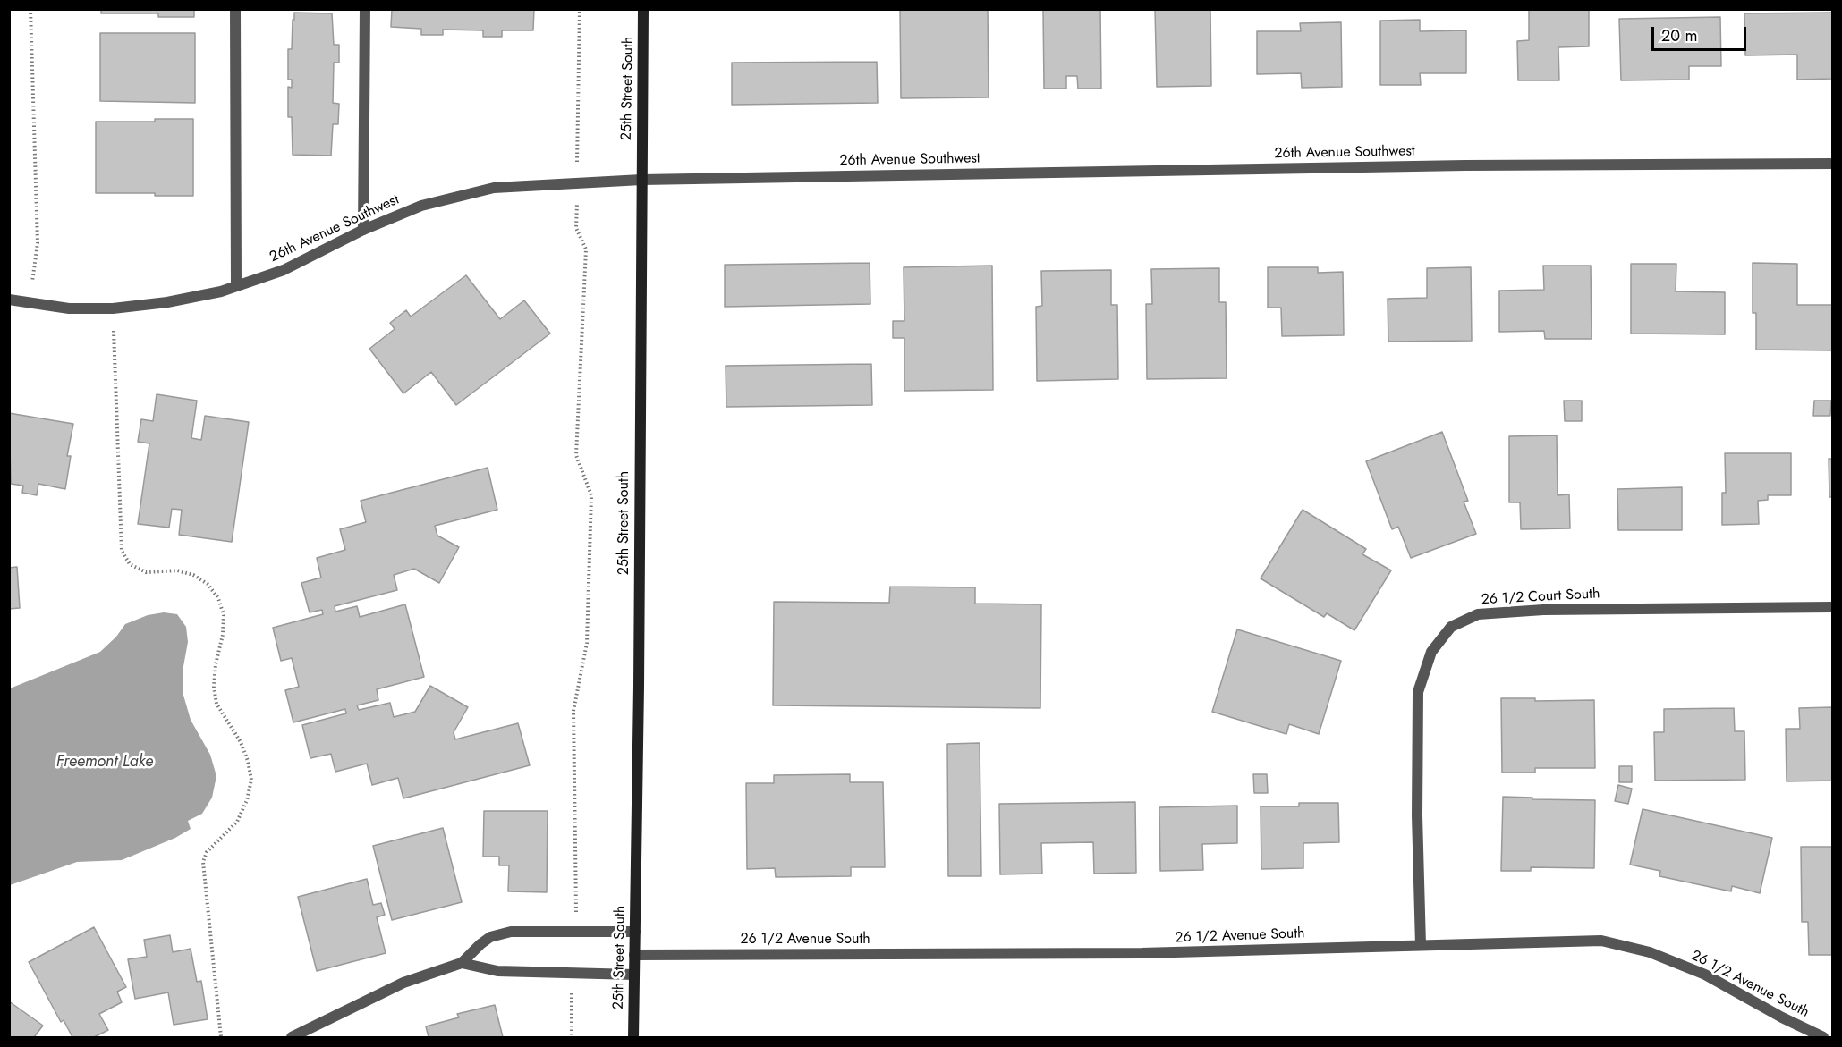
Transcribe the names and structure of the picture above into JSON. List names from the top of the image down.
{
  "streets": {
    "main road": ["25th Street South"],
    "street": ["26th Avenue Southwest", "26 1/2 Court South", "26 1/2 Avenue South"]
  },
  "crossings": [
    ["25th Street South", "26th Avenue Southwest"],
    ["25th Street South", "26 1/2 Avenue South"],
    ["26 1/2 Court South", "26 1/2 Avenue South"]
  ],
  "water": ["Freemont Lake"],
  "scale_bar": "20 m"
}
